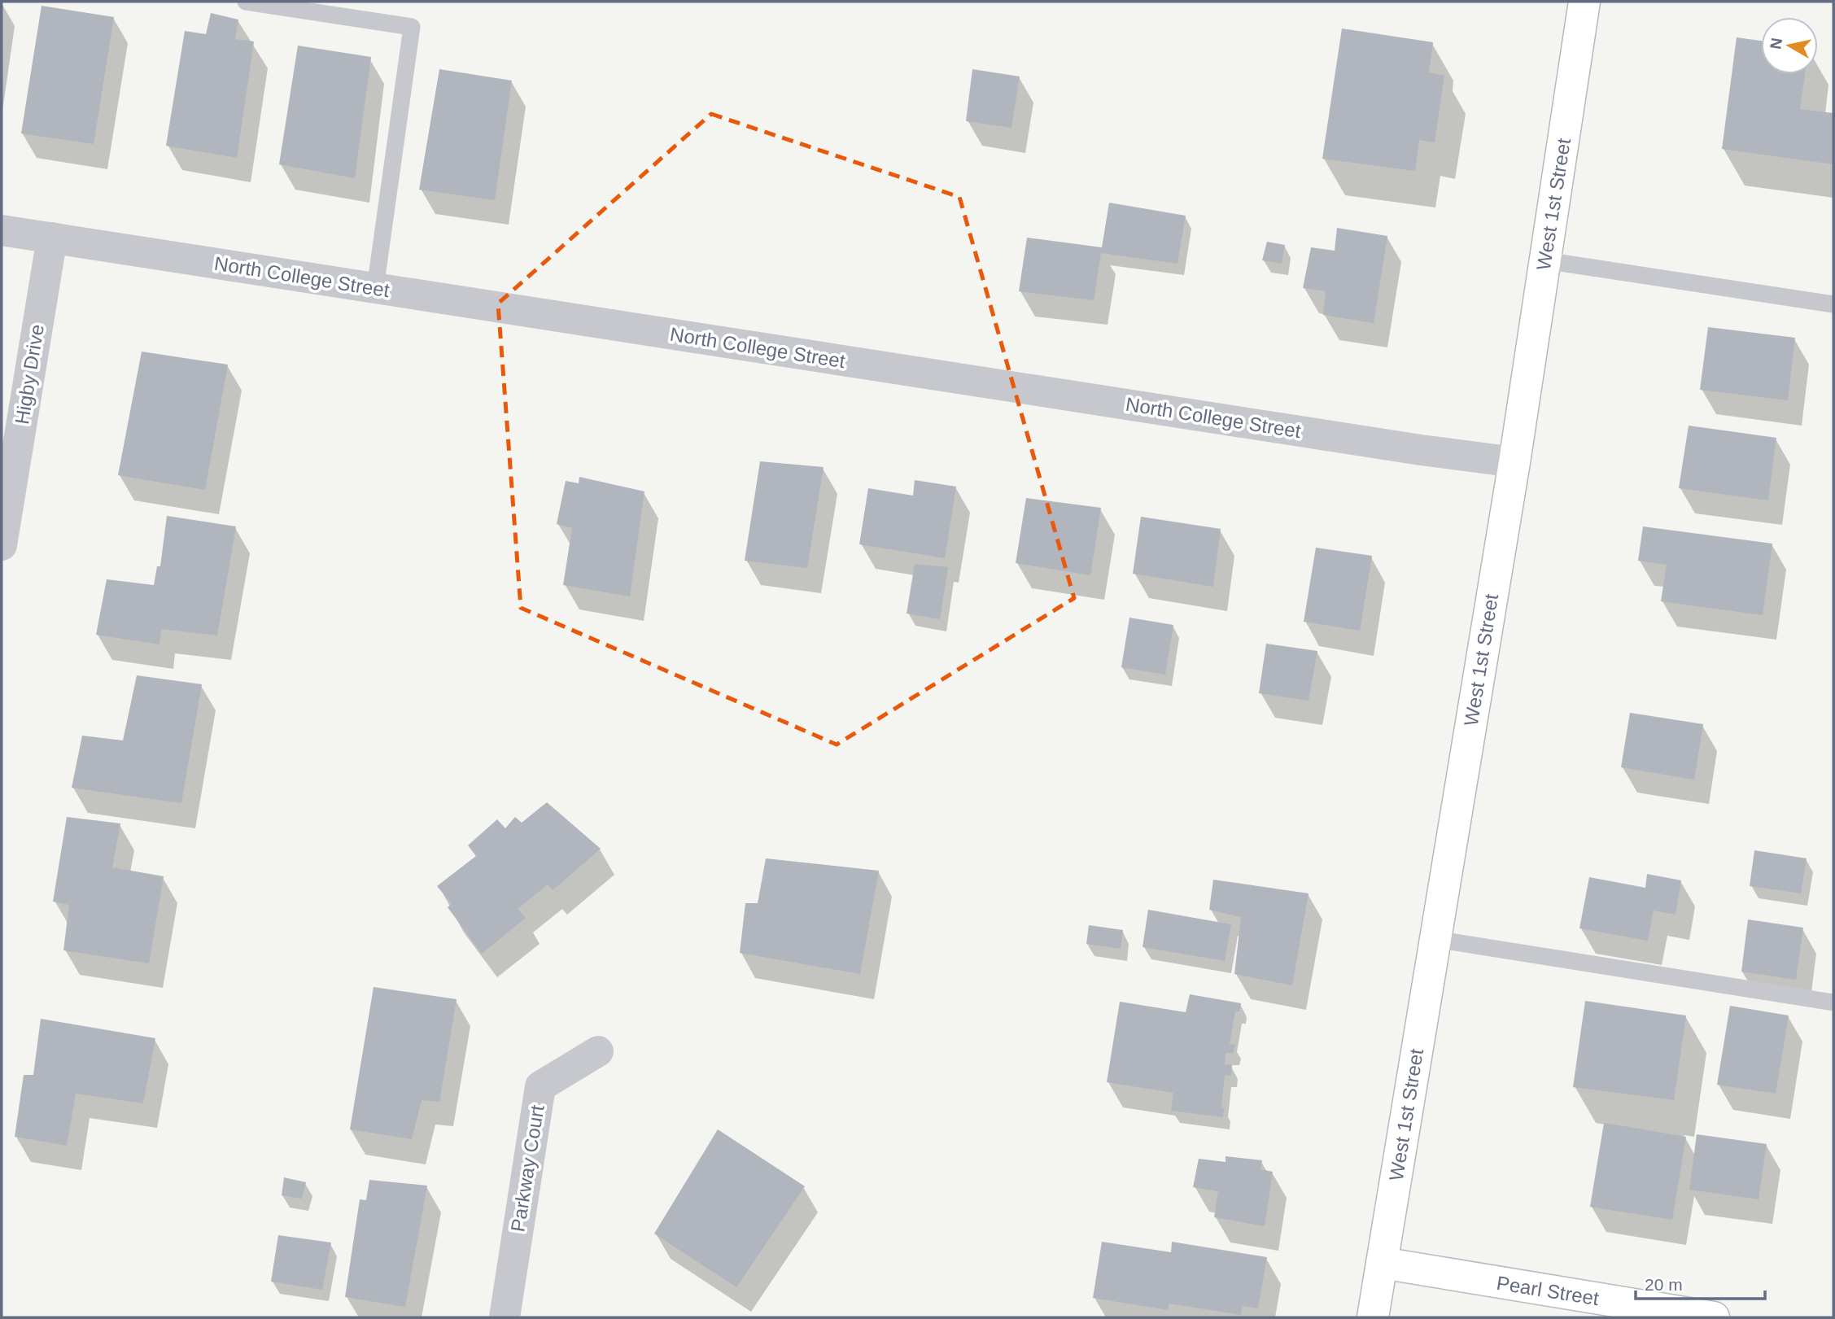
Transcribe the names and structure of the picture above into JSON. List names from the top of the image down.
{
  "streets": {
    "main road": ["West 1st Street", "Pearl Street"],
    "street": ["North College Street", "Higby Drive", "Parkway Court"]
  },
  "crossings": [
    ["West 1st Street", "North College Street"],
    ["West 1st Street", "Pearl Street"],
    ["North College Street", "Higby Drive"]
  ],
  "scale_bar": "20 m",
  "north": "left"
}
